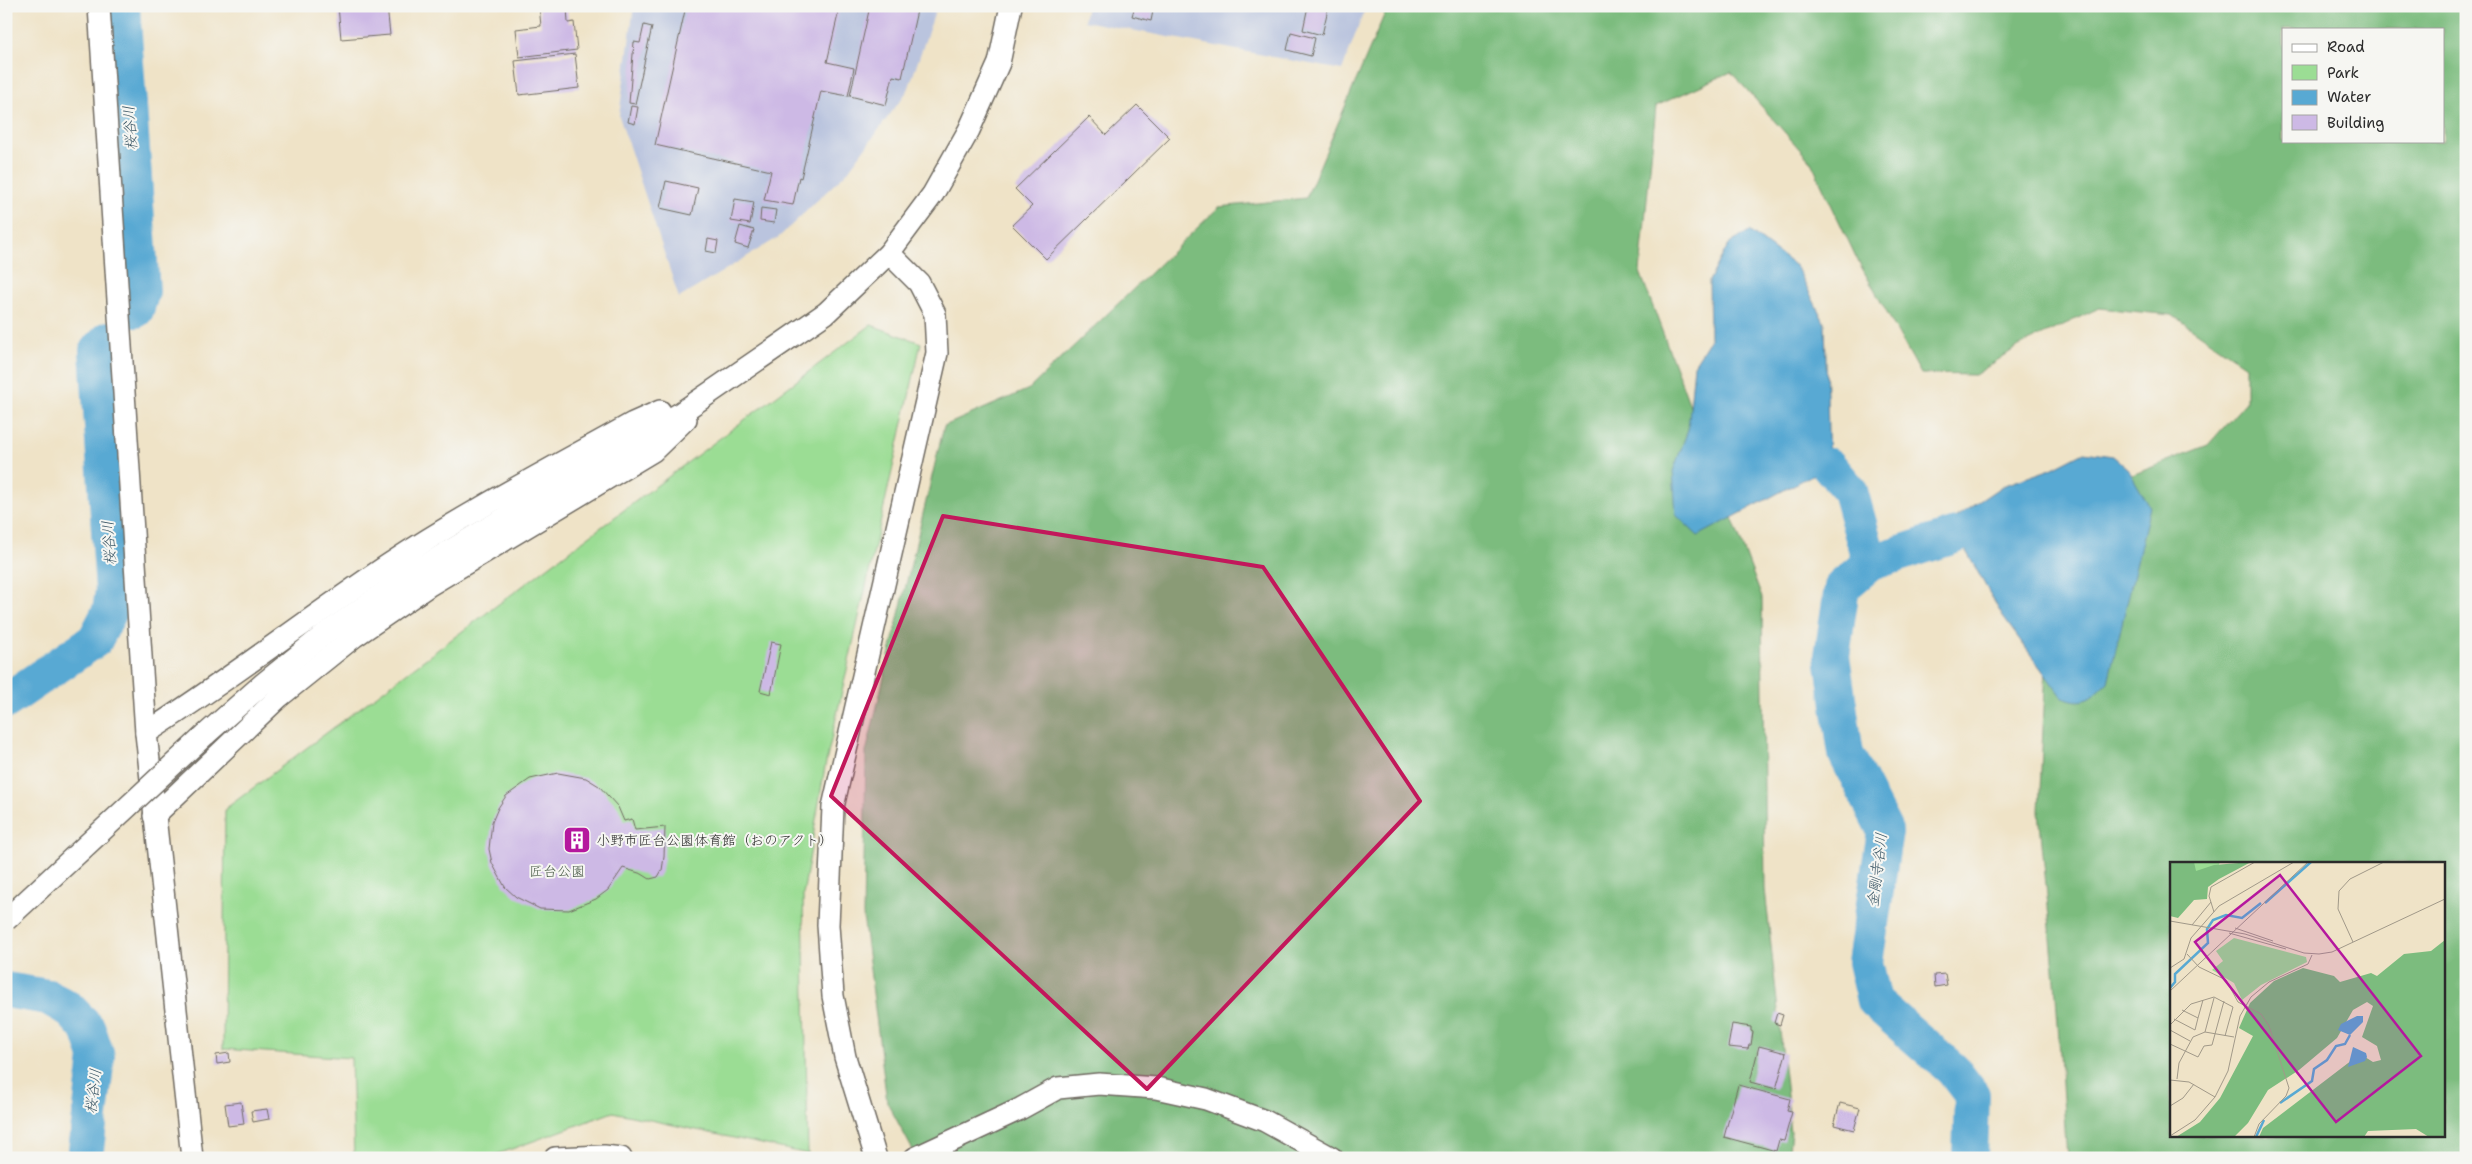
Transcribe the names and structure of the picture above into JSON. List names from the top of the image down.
{
  "water": ["桜谷川", "金剛寺谷川"],
  "parks": ["匠台公園"],
  "places": {
    "building": ["小野市匠台公園体育館（おのアクト）"]
  },
  "legend": [
    "Road",
    "Park",
    "Water",
    "Building"
  ]
}
